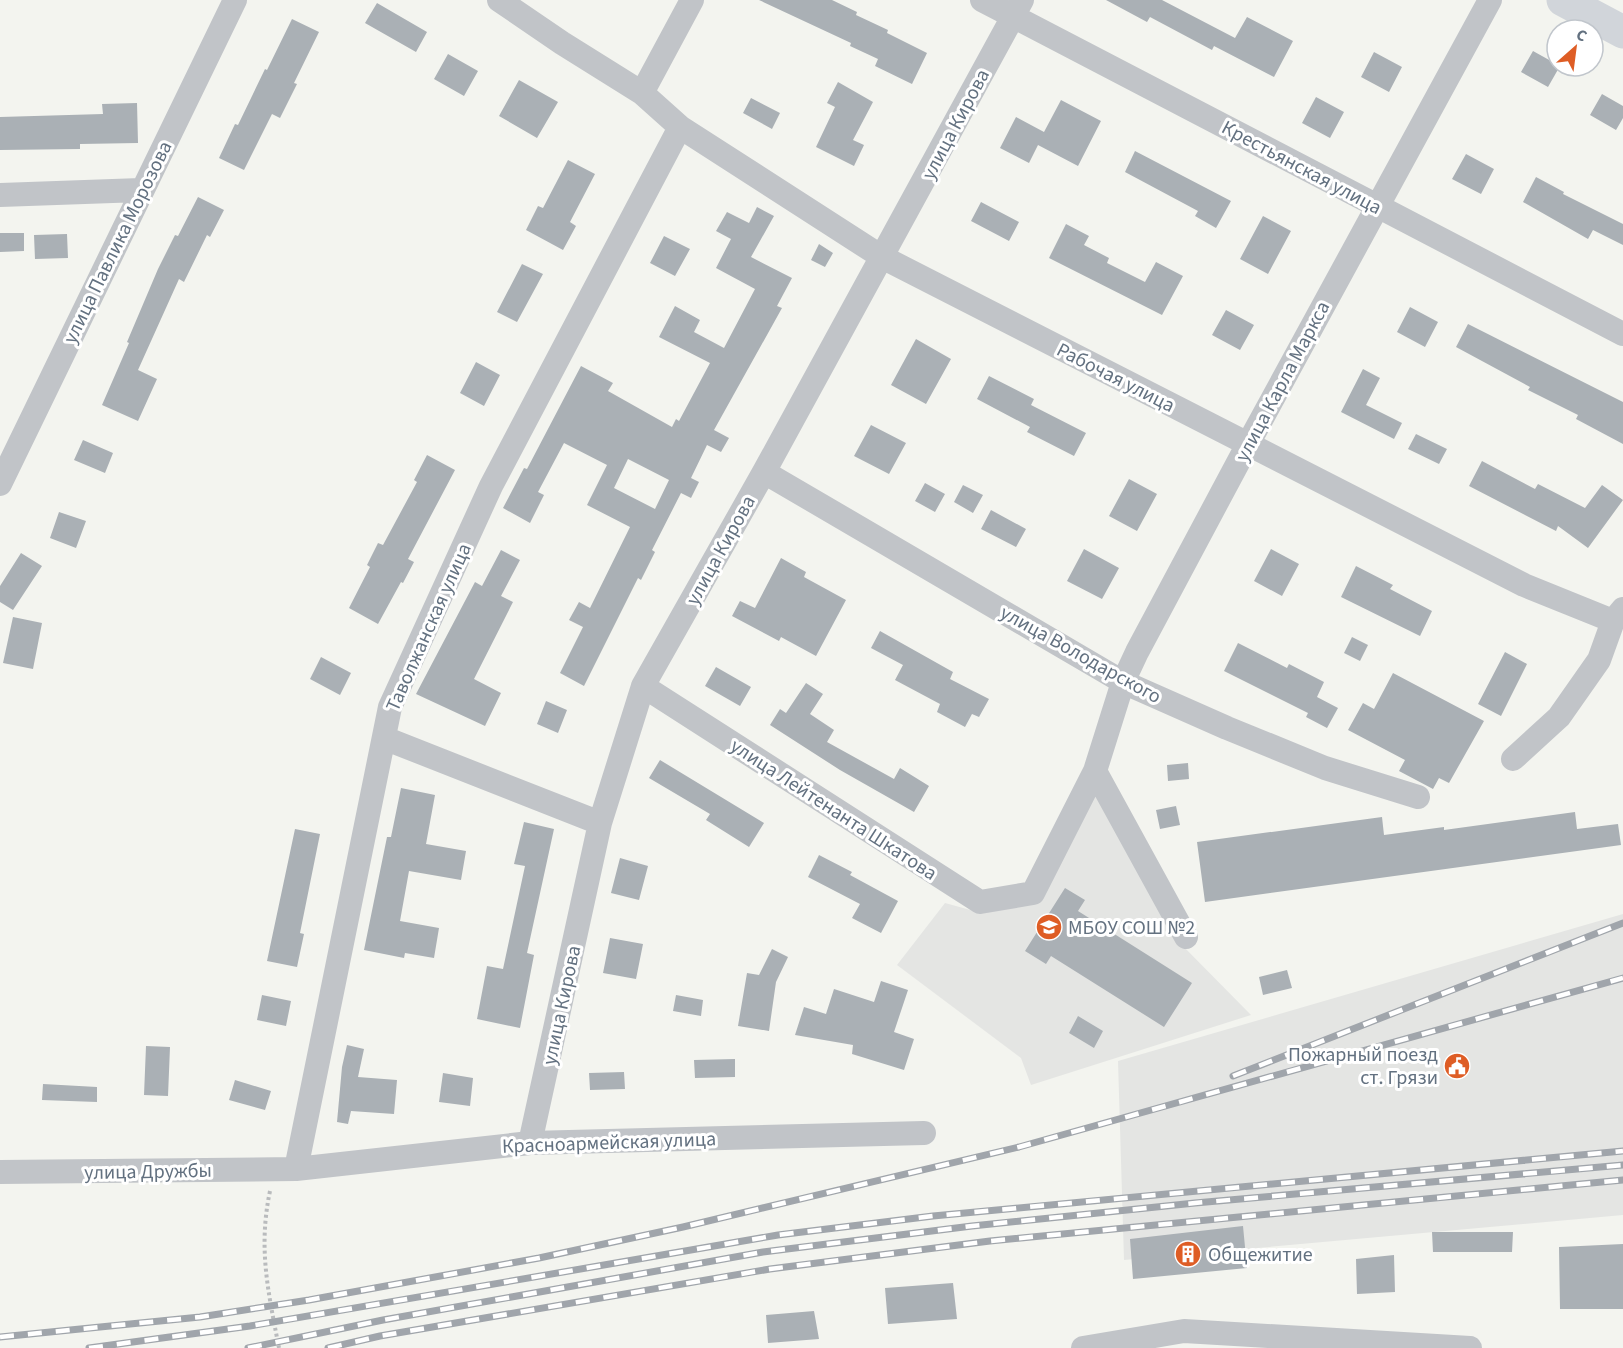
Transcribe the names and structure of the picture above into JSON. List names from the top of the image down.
{
  "streets": {
    "street": [
      "улица Кирова",
      "Крестьянская улица",
      "улица Павлика Морозова",
      "Рабочая улица",
      "улица Карла Маркса",
      "Таволжанская улица",
      "улица Володарского",
      "улица Лейтенанта Шкатова",
      "Красноармейская улица",
      "улица Дружбы"
    ]
  },
  "crossings": [
    ["улица Кирова", "Крестьянская улица"],
    ["улица Кирова", "Рабочая улица"],
    ["улица Кирова", "улица Володарского"],
    ["улица Кирова", "улица Лейтенанта Шкатова"],
    ["улица Кирова", "Красноармейская улица"],
    ["Крестьянская улица", "улица Карла Маркса"],
    ["Рабочая улица", "улица Карла Маркса"],
    ["Рабочая улица", "Таволжанская улица"],
    ["улица Карла Маркса", "улица Володарского"],
    ["улица Карла Маркса", "улица Лейтенанта Шкатова"],
    ["Таволжанская улица", "Красноармейская улица"],
    ["Таволжанская улица", "улица Дружбы"],
    ["Красноармейская улица", "улица Дружбы"]
  ],
  "places": {
    "school or university": ["МБОУ СОШ №2"],
    "public building": ["Пожарный поезд ст. Грязи"],
    "building": ["Общежитие"]
  },
  "north": "top right"
}
